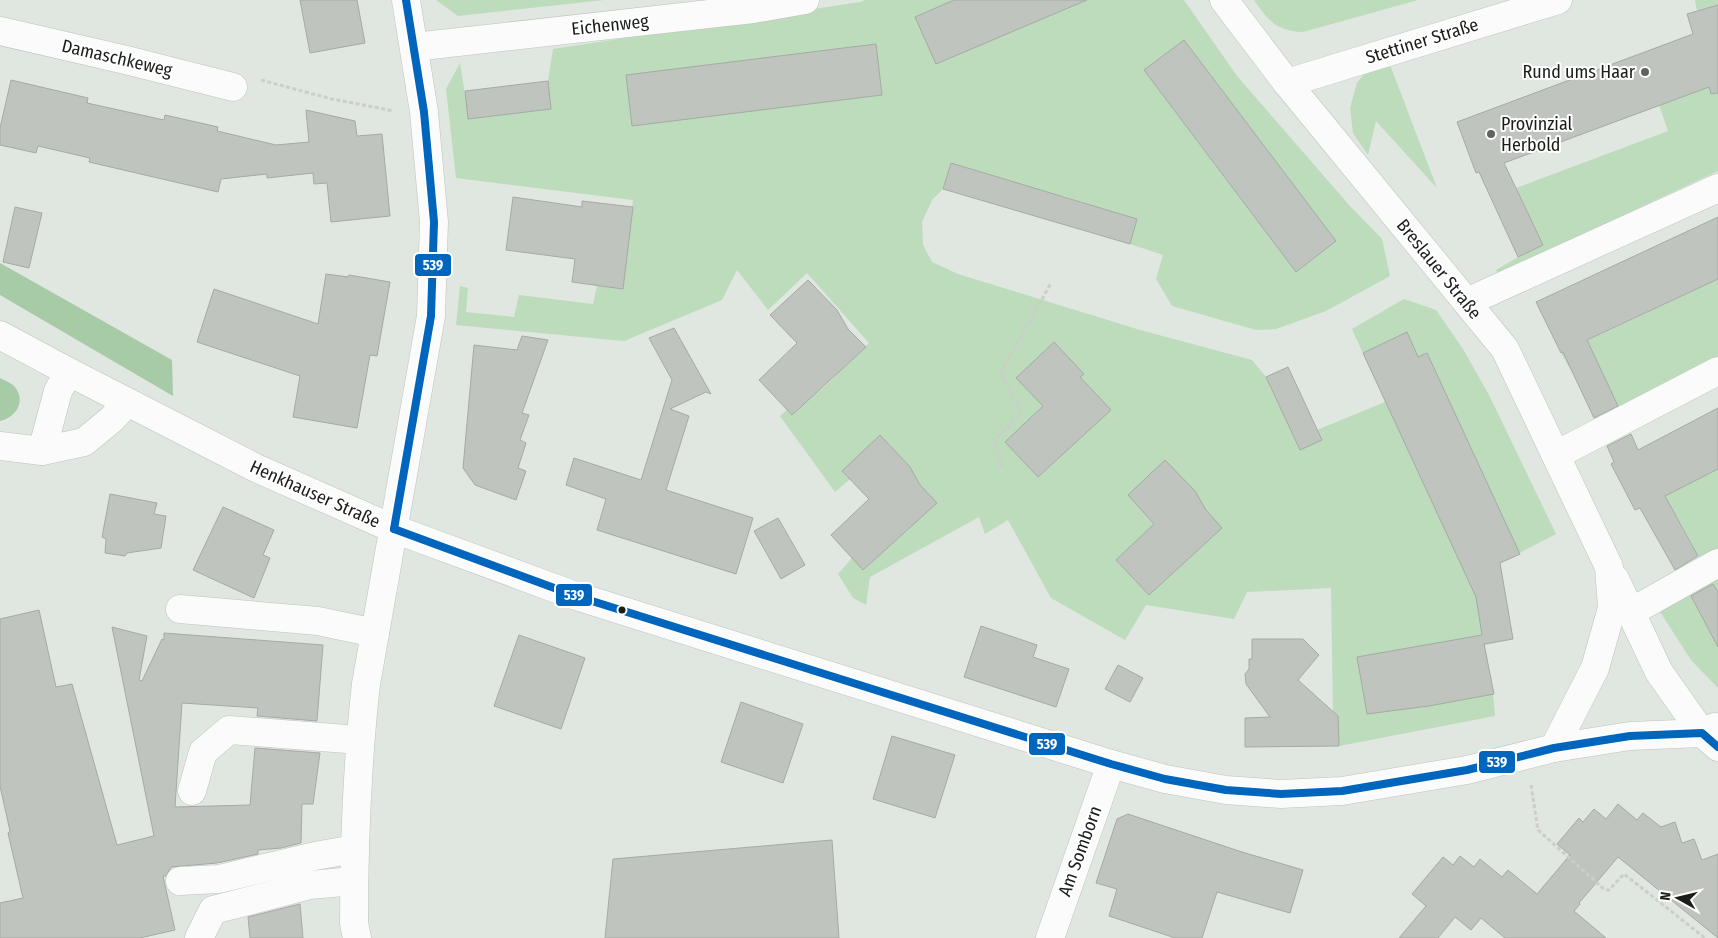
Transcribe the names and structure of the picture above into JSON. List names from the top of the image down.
{
  "streets": {
    "street": [
      "Eichenweg",
      "Stettiner Straße",
      "Damaschkeweg",
      "Breslauer Straße",
      "Henkhauser Straße",
      "Am Somborn"
    ]
  },
  "crossings": [
    ["Stettiner Straße", "Breslauer Straße"],
    ["Breslauer Straße", "Henkhauser Straße"],
    ["Henkhauser Straße", "Am Somborn"]
  ],
  "places": ["Rund ums Haar", "Provinzial Herbold"],
  "lines": ["transit line 539"],
  "north": "left"
}
